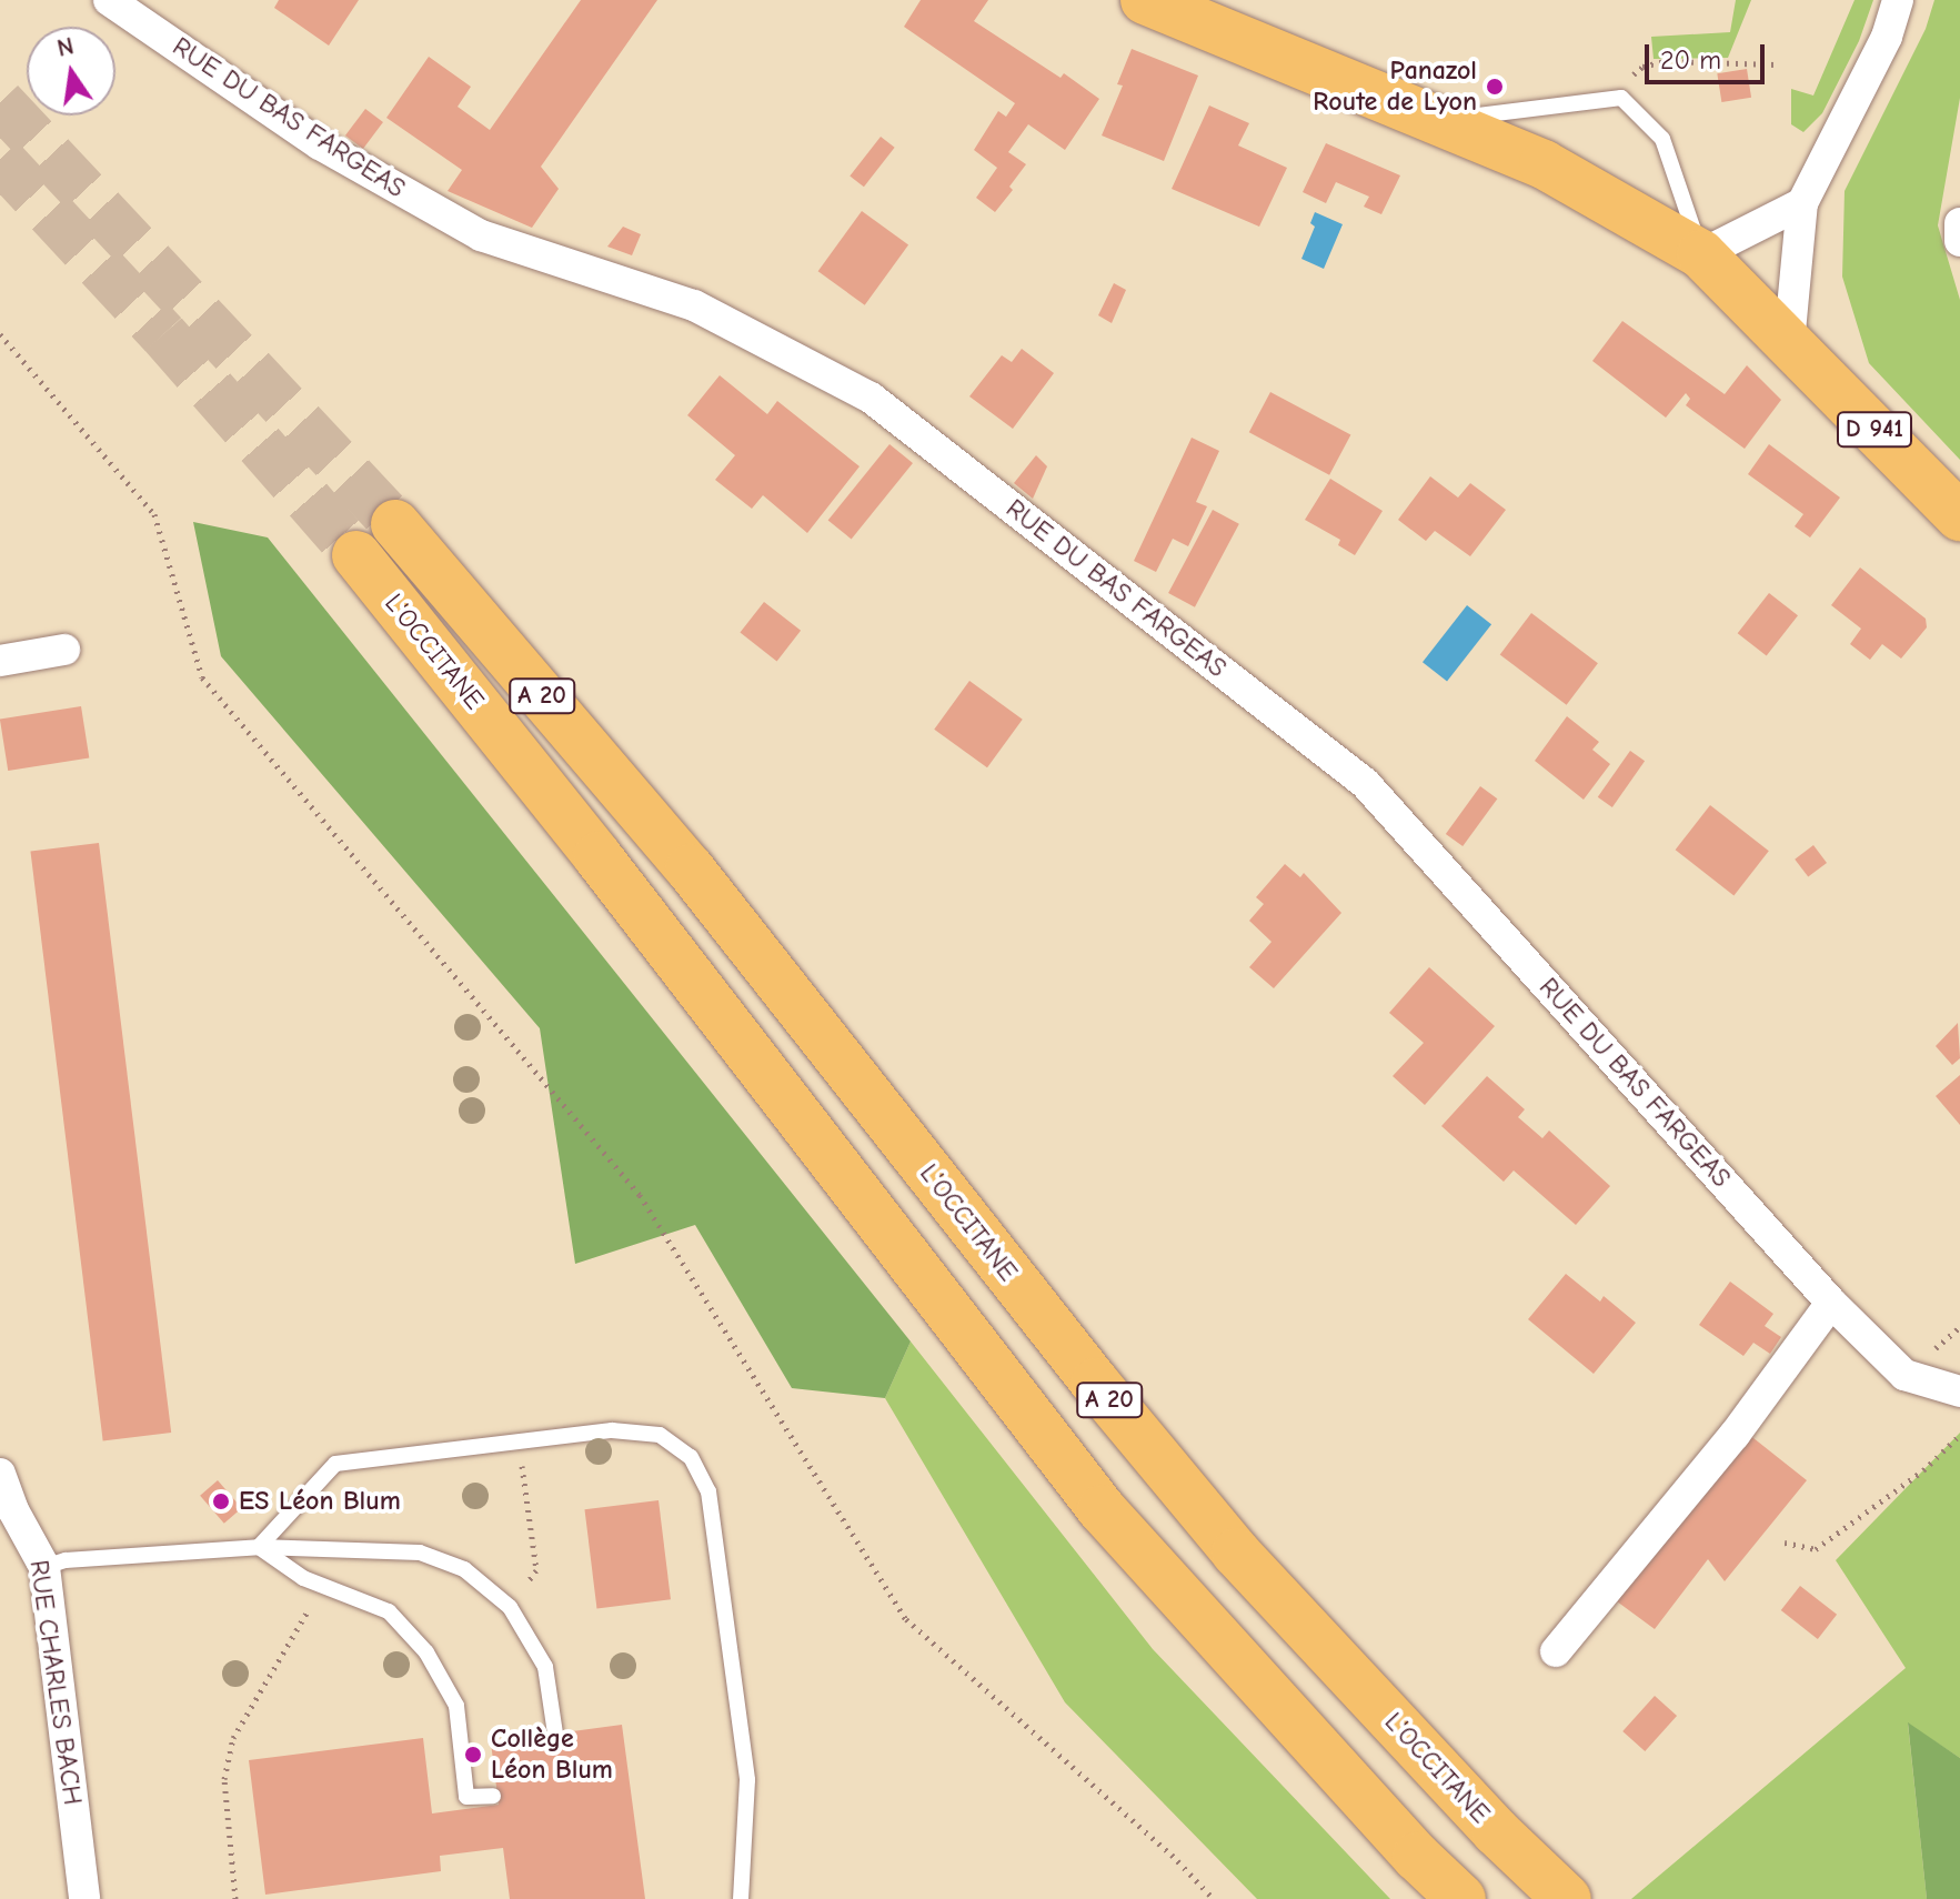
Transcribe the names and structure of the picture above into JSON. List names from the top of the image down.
{
  "streets": {
    "main road": ["D 941", "L'OCCITANE", "A 20"],
    "street": ["RUE DU BAS FARGEAS", "RUE CHARLES BACH"]
  },
  "places": ["Panazol Route de Lyon", "ES Léon Blum", "Collège Léon Blum"],
  "scale_bar": "20 m",
  "north": "top"
}
